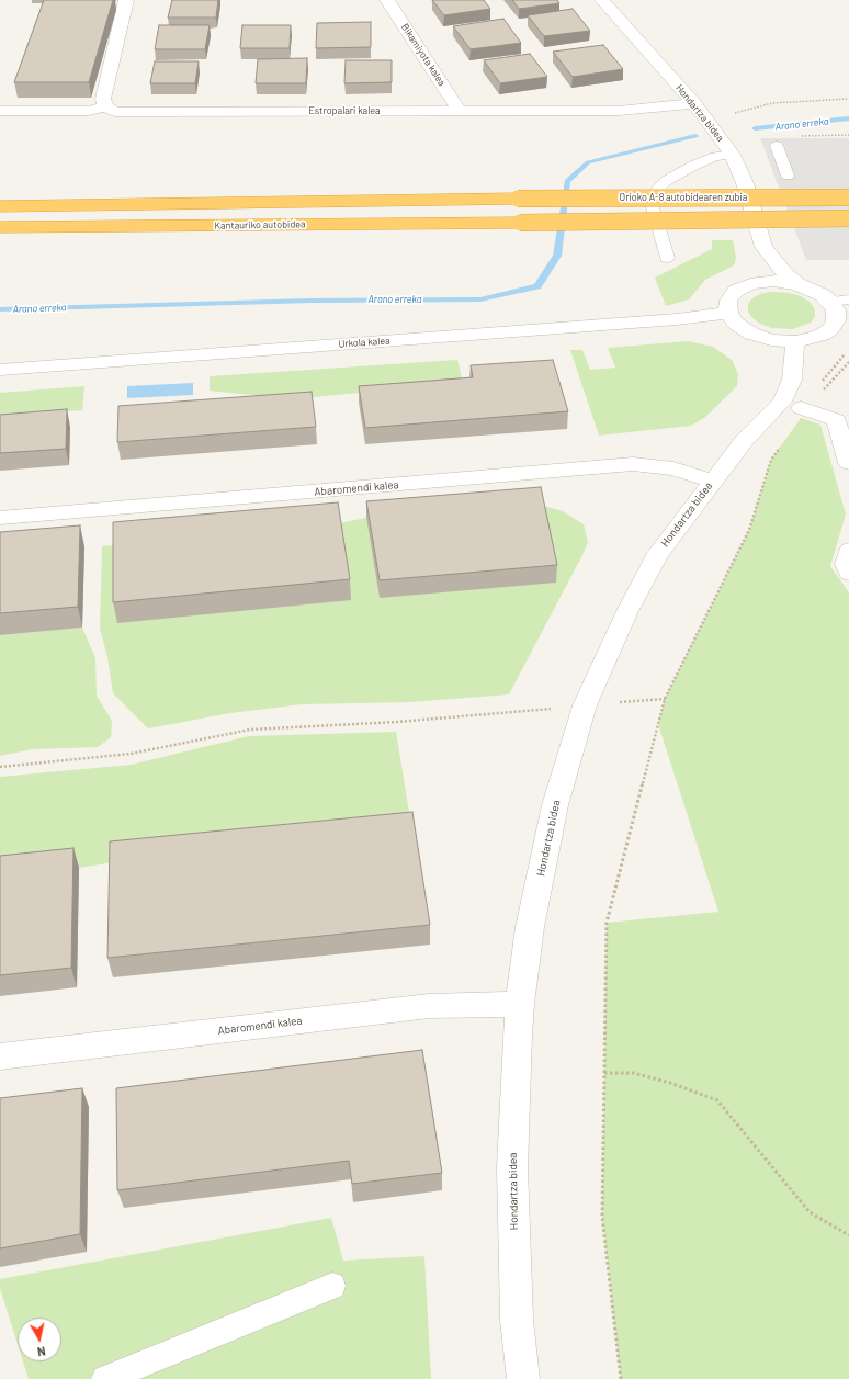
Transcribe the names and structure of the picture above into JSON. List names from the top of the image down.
{
  "streets": {
    "highway": ["Orioko A-8 autobidearen zubia", "Kantauriko autobidea"],
    "street": [
      "Bikamiyota kalea",
      "Estropalari kalea",
      "Hondartza bidea",
      "Urkola kalea",
      "Abaromendi kalea"
    ]
  },
  "crossings": [
    ["Bikamiyota kalea", "Estropalari kalea"],
    ["Estropalari kalea", "Hondartza bidea"],
    ["Hondartza bidea", "Abaromendi kalea"],
    ["Orioko A-8 autobidearen zubia", "Kantauriko autobidea"]
  ],
  "water": ["Arano erreka"],
  "north": "bottom"
}
